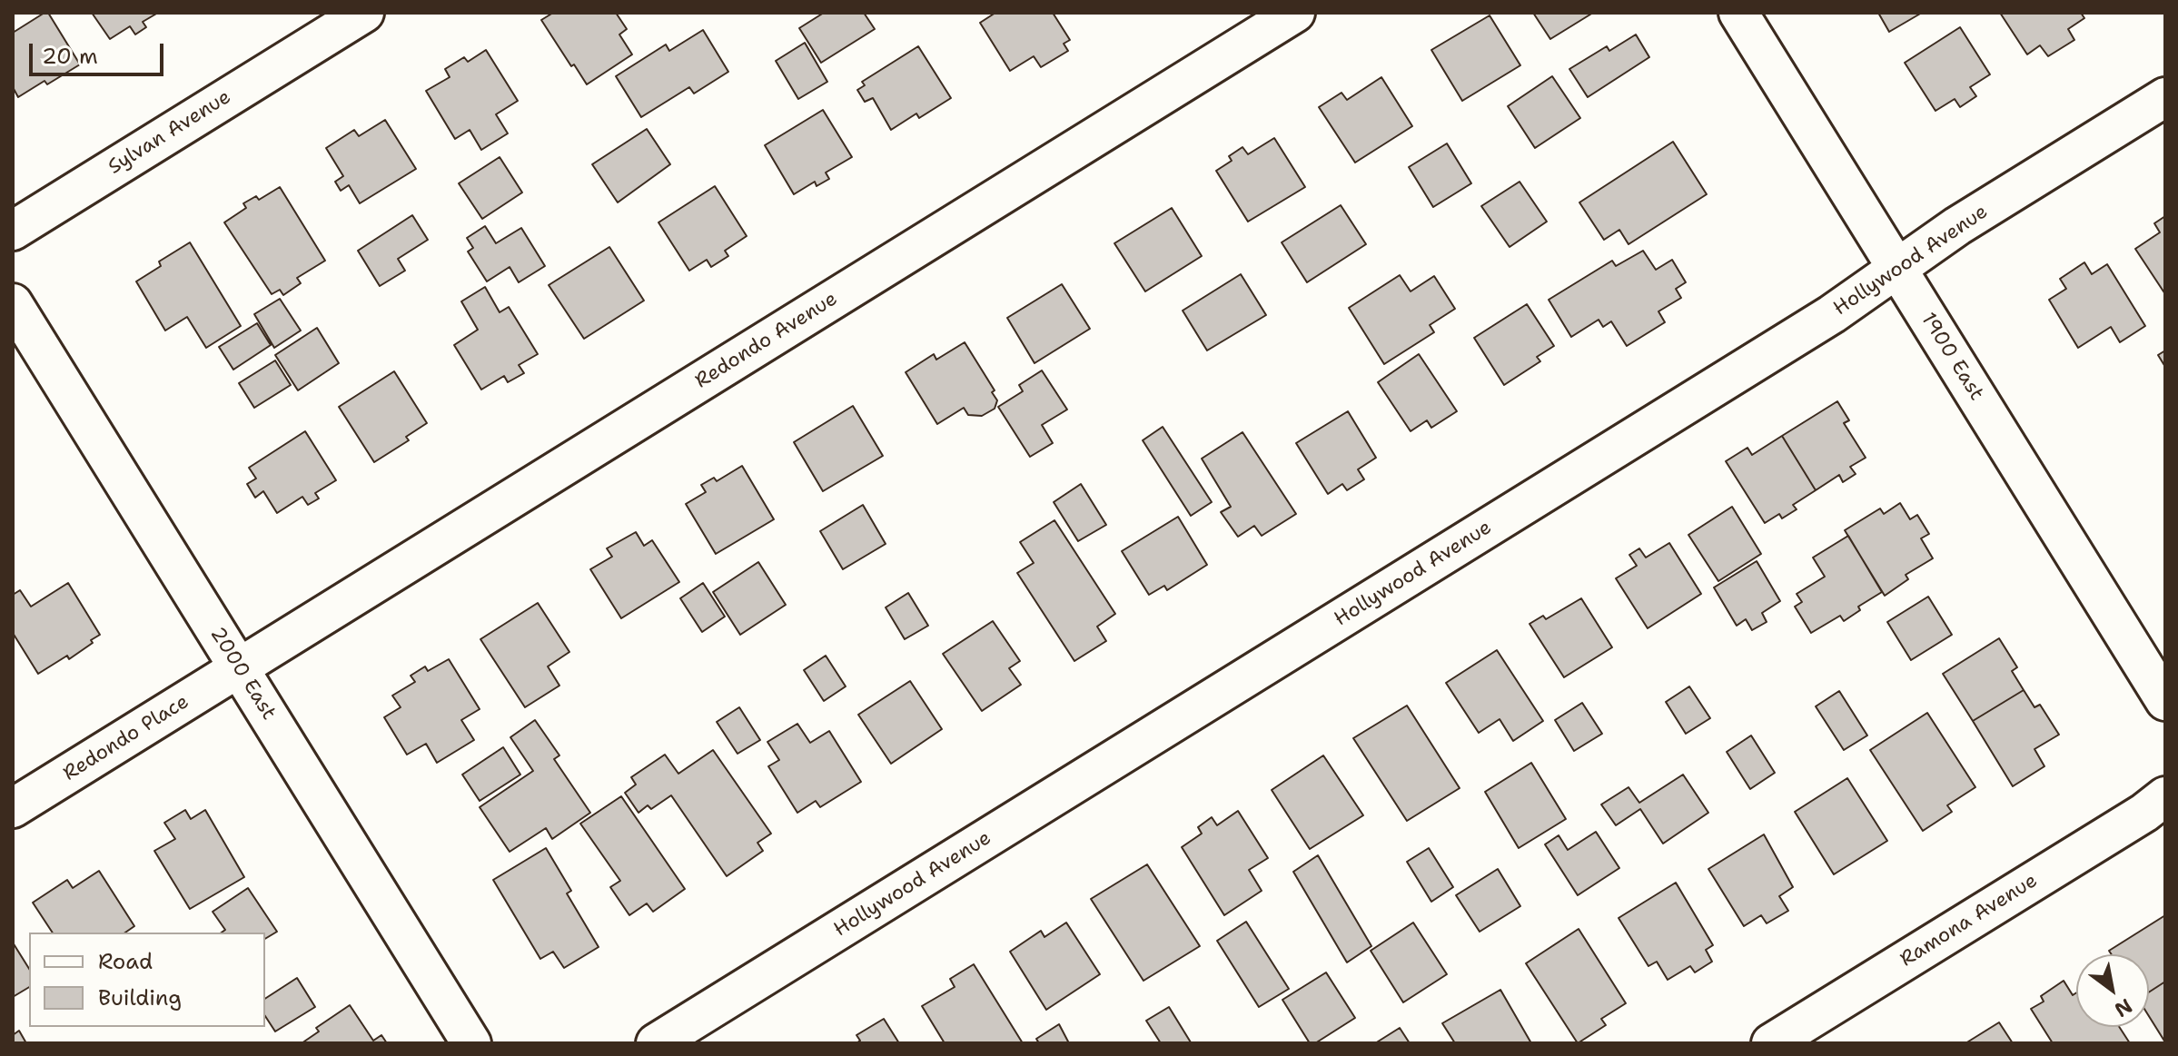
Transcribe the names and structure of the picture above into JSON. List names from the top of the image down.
{
  "streets": {
    "street": [
      "Sylvan Avenue",
      "Hollywood Avenue",
      "Redondo Avenue",
      "1900 East",
      "2000 East",
      "Redondo Place",
      "Ramona Avenue"
    ]
  },
  "crossings": [
    ["Hollywood Avenue", "1900 East"],
    ["Redondo Avenue", "2000 East"],
    ["Redondo Avenue", "Redondo Place"],
    ["2000 East", "Redondo Place"]
  ],
  "legend": ["Road", "Building"],
  "scale_bar": "20 m",
  "north": "bottom right"
}
